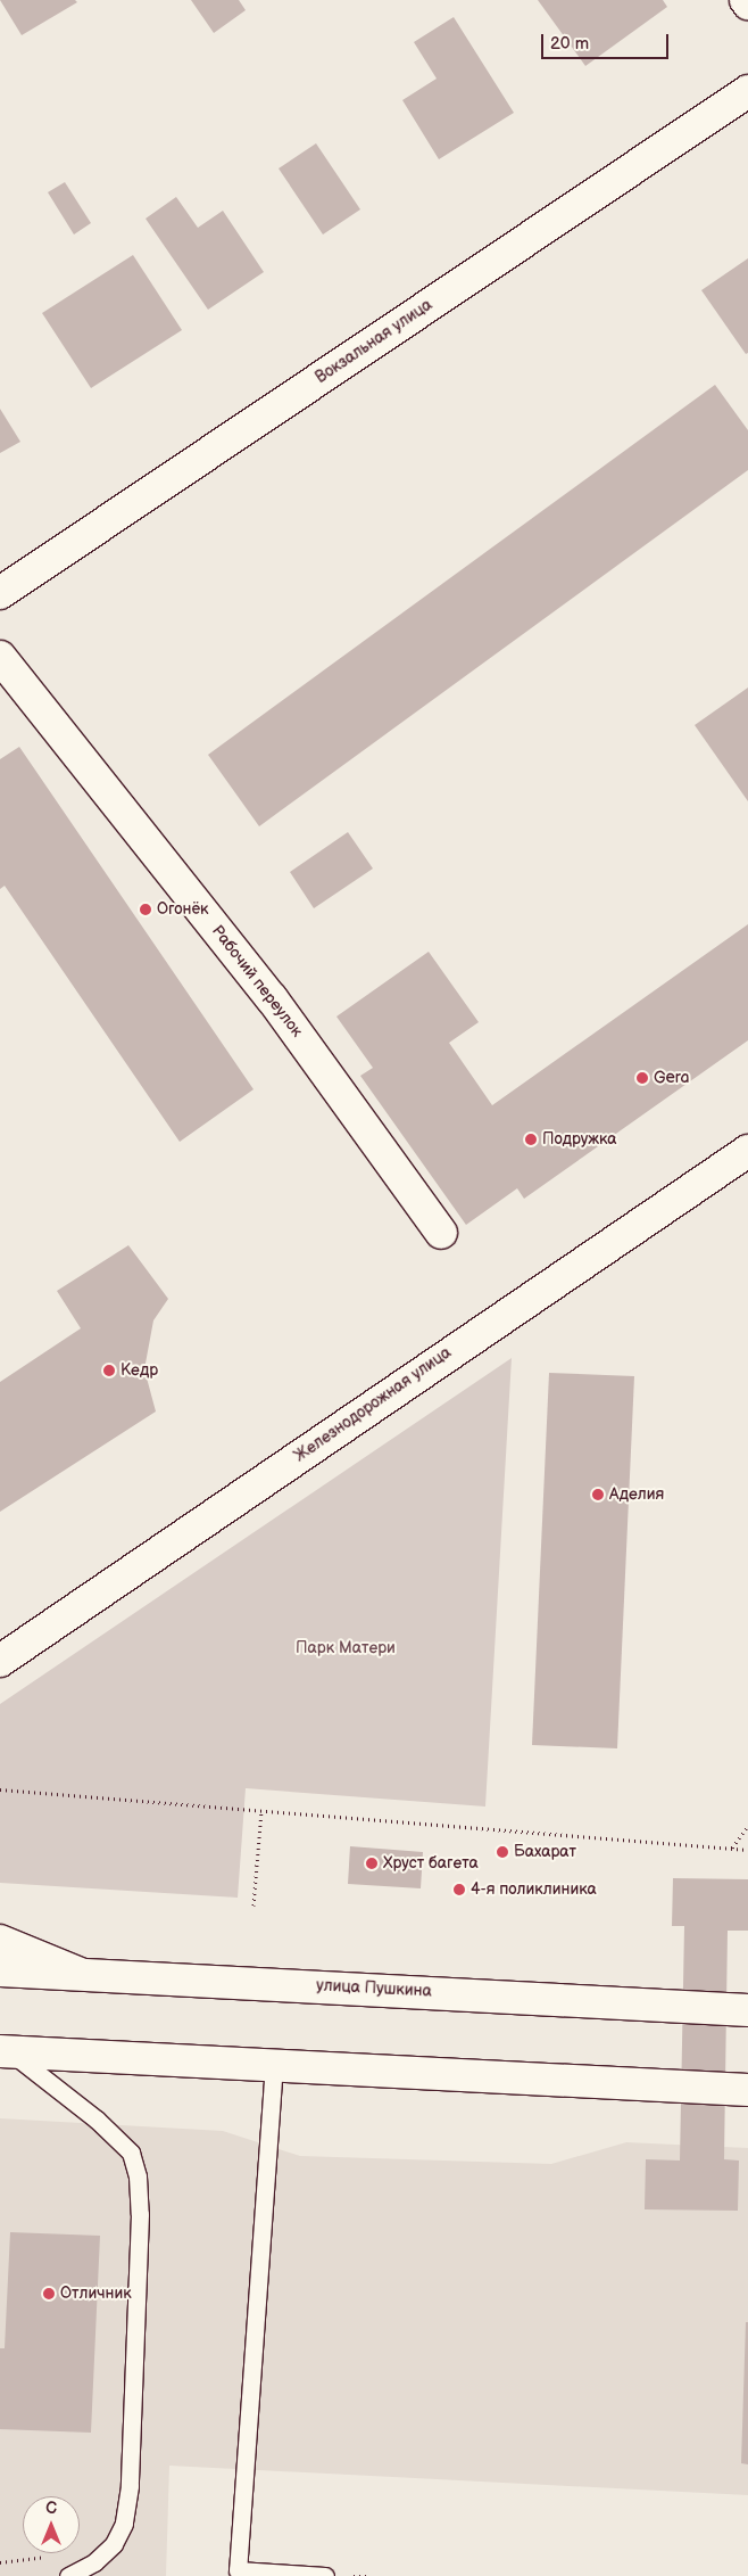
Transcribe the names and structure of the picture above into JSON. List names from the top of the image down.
{
  "streets": {
    "main road": [
      "Вокзальная улица",
      "Рабочий переулок",
      "Железнодорожная улица",
      "улица Пушкина"
    ]
  },
  "parks": ["Парк Матери"],
  "places": [
    "Огонёк",
    "Gera",
    "Подружка",
    "Кедр",
    "Аделия",
    "Бахарат",
    "Хруст багета",
    "4-я поликлиника",
    "Отличник"
  ],
  "scale_bar": "20 m",
  "north": "top"
}
